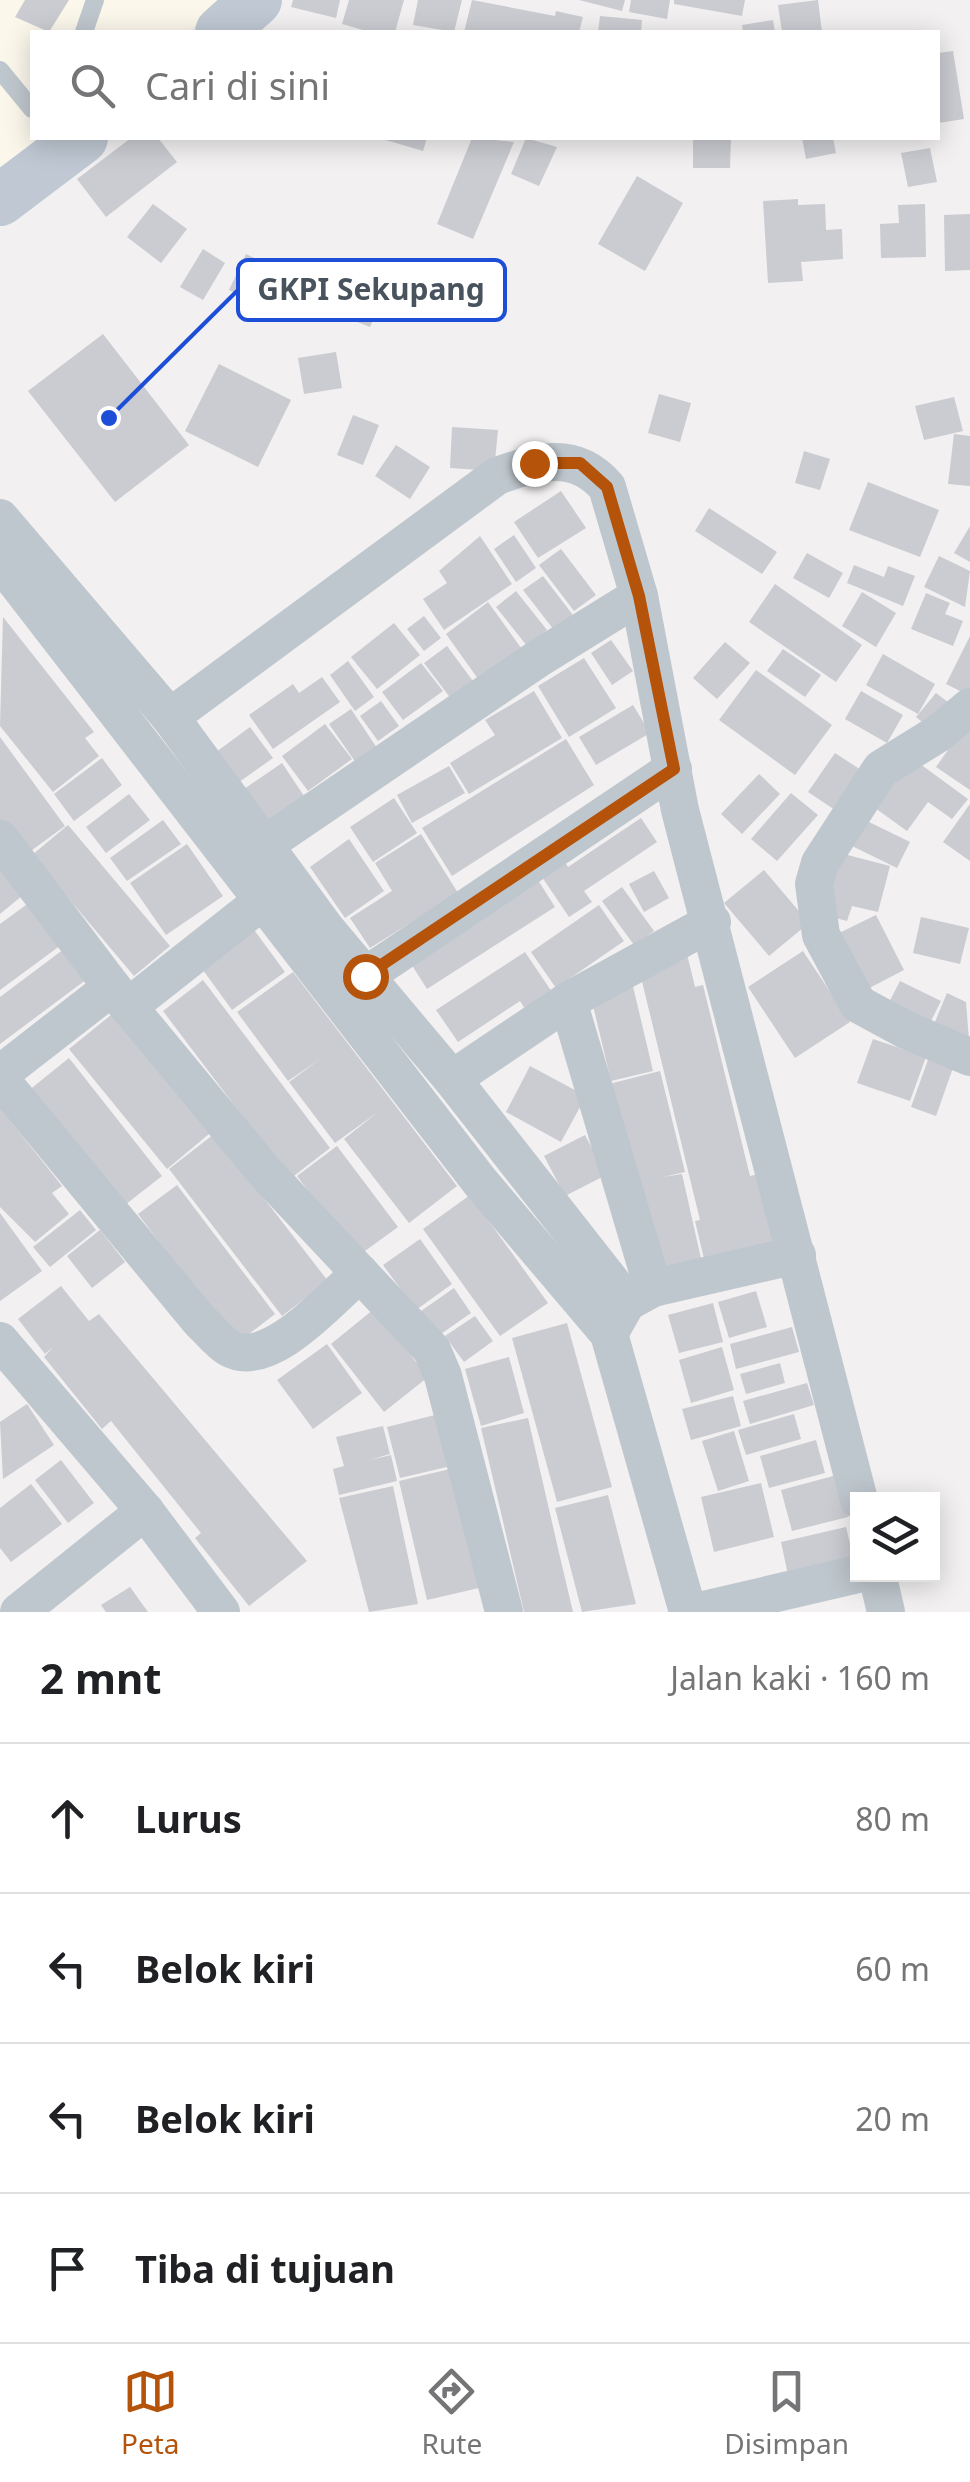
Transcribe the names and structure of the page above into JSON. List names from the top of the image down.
{
  "places": ["GKPI Sekupang"],
  "page": {
    "search": "Cari di sini",
    "heading": ["2 mnt", "Jalan kaki · 160 m"],
    "list": [
      ["Lurus", "80 m"],
      ["Belok kiri", "60 m"],
      ["Belok kiri", "20 m"],
      "Tiba di tujuan"
    ],
    "nav": ["Peta", "Rute", "Disimpan"]
  }
}
